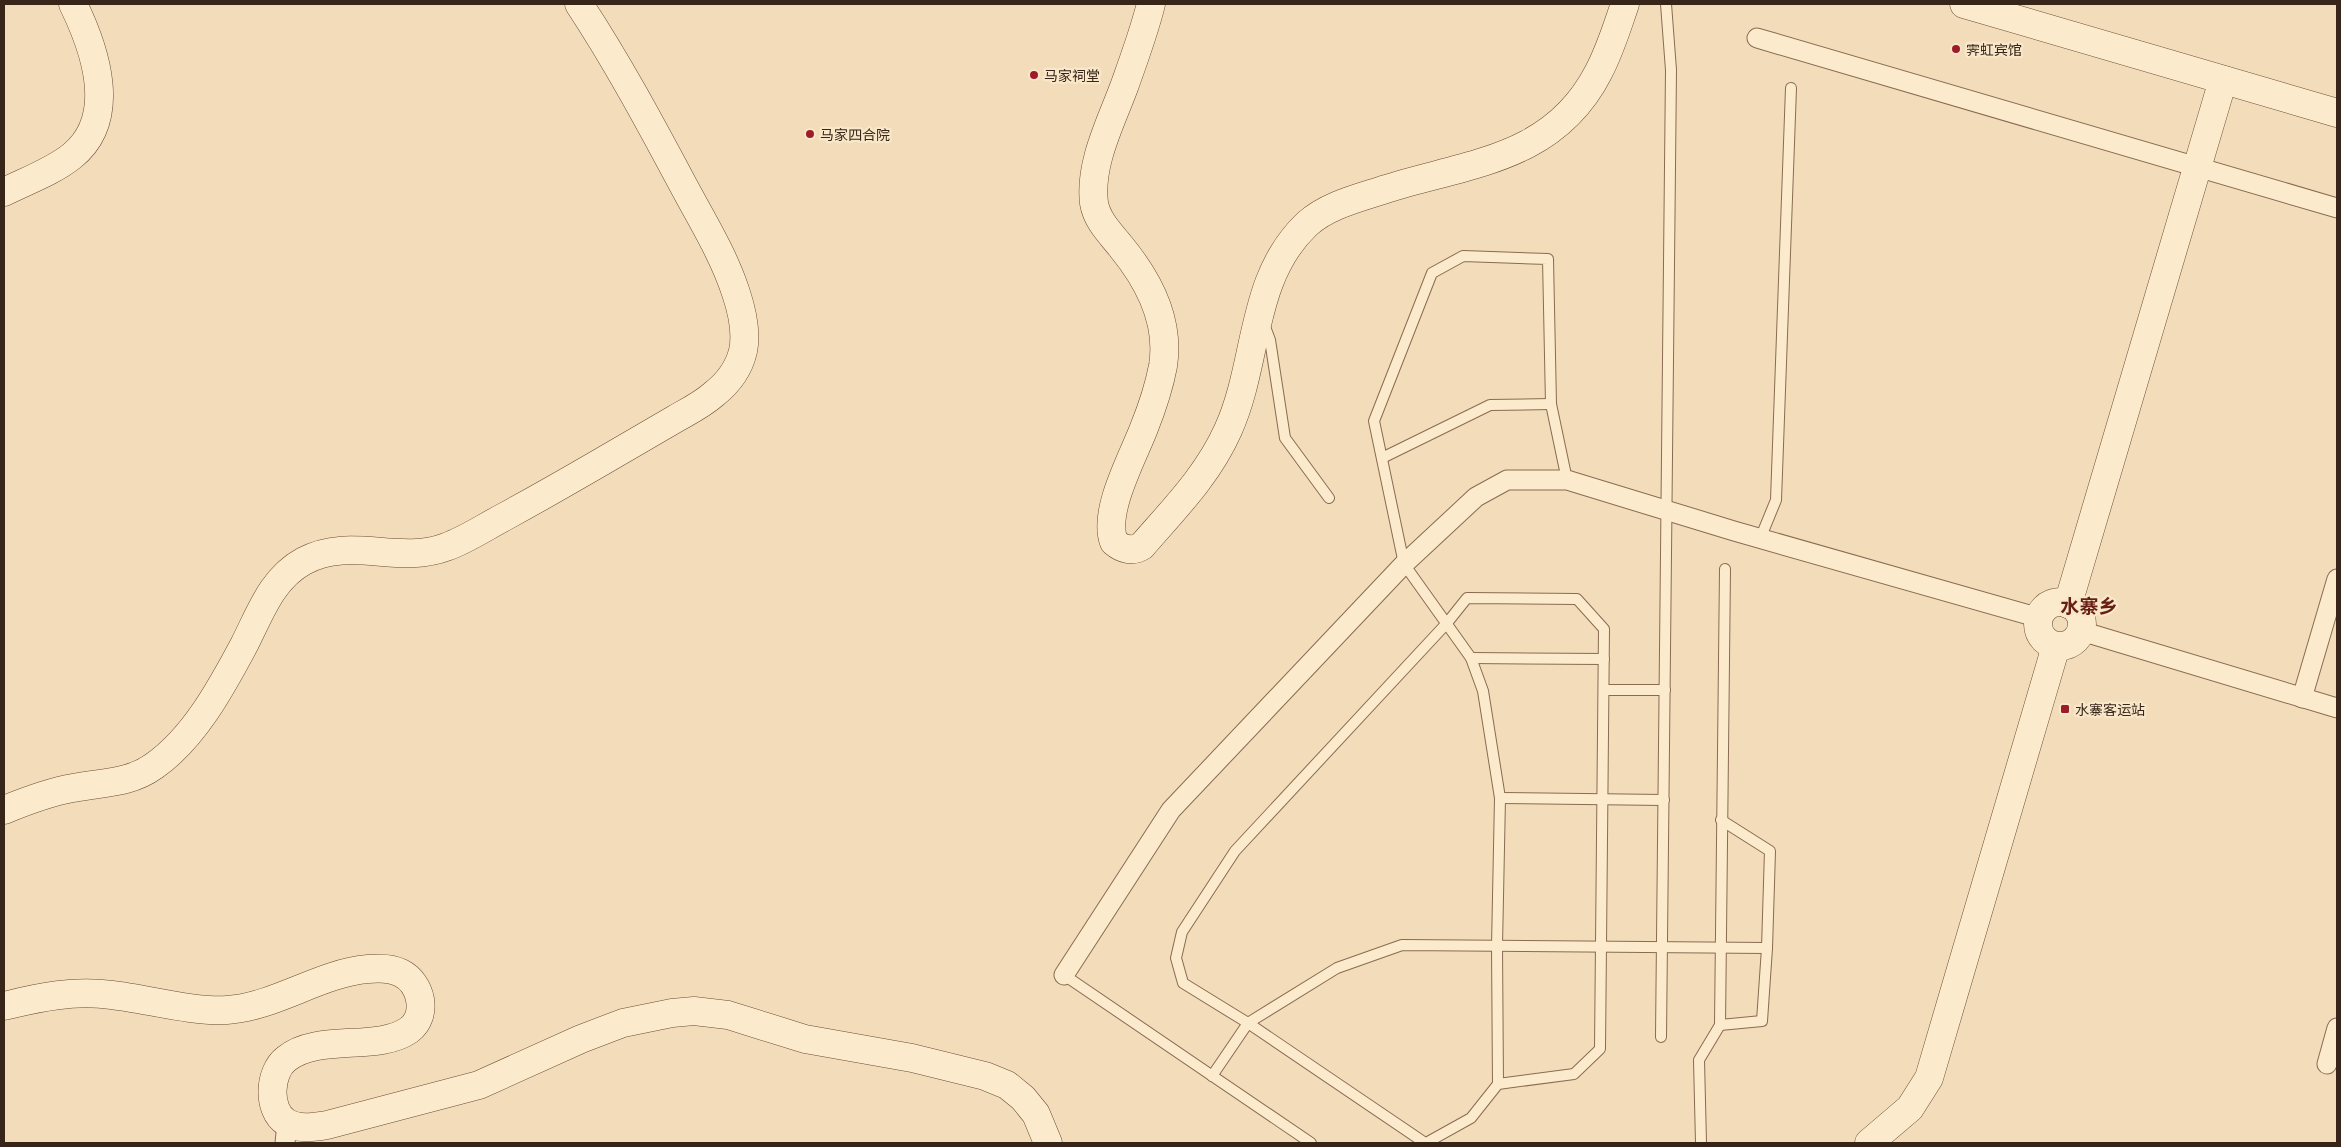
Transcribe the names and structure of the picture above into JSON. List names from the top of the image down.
{
  "districts": ["水寨乡"],
  "places": {
    "other": ["霁虹宾馆", "马家祠堂", "马家四合院"],
    "transit": ["水寨客运站"]
  }
}
